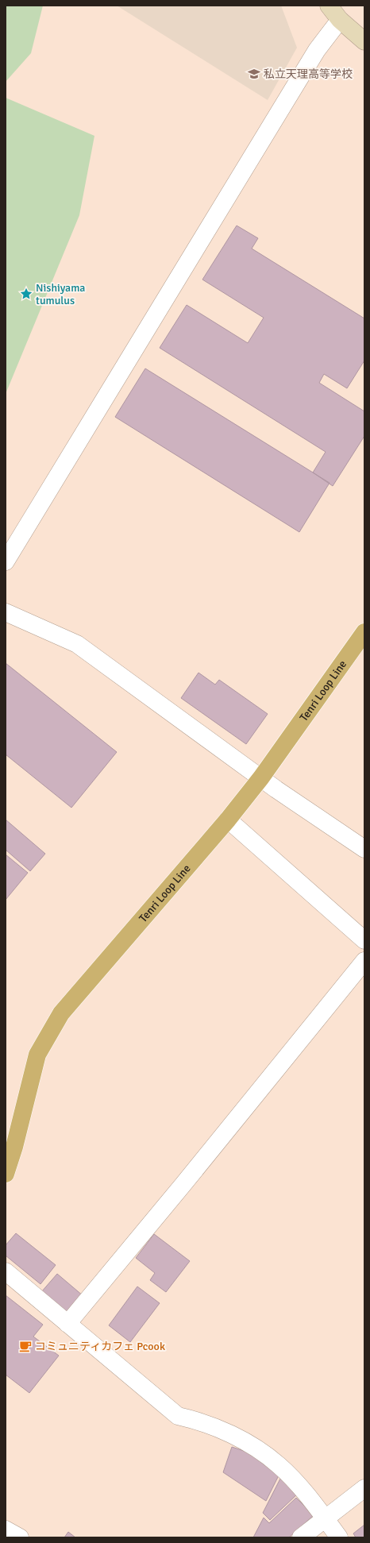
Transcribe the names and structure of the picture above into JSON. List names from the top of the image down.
{
  "streets": {
    "main road": ["Tenri Loop Line"]
  },
  "places": {
    "school or university": ["私立天理高等学校"],
    "place": ["Nishiyama tumulus"],
    "cafe": ["コミュニティカフェ Pcook"]
  }
}
